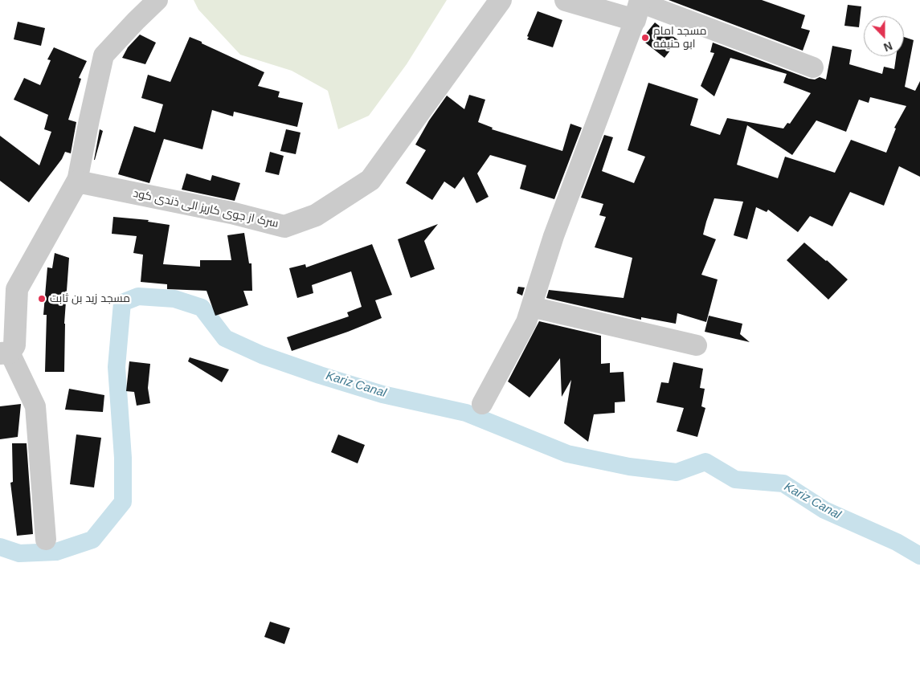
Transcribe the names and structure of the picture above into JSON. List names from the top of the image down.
{
  "streets": {
    "street": ["سرک از جوی کاریز الی ذندی کود"]
  },
  "water": ["Kariz Canal"],
  "places": ["مسجد امام ابو حنیفه", "مسجد زید بن ثابت"],
  "north": "bottom"
}
